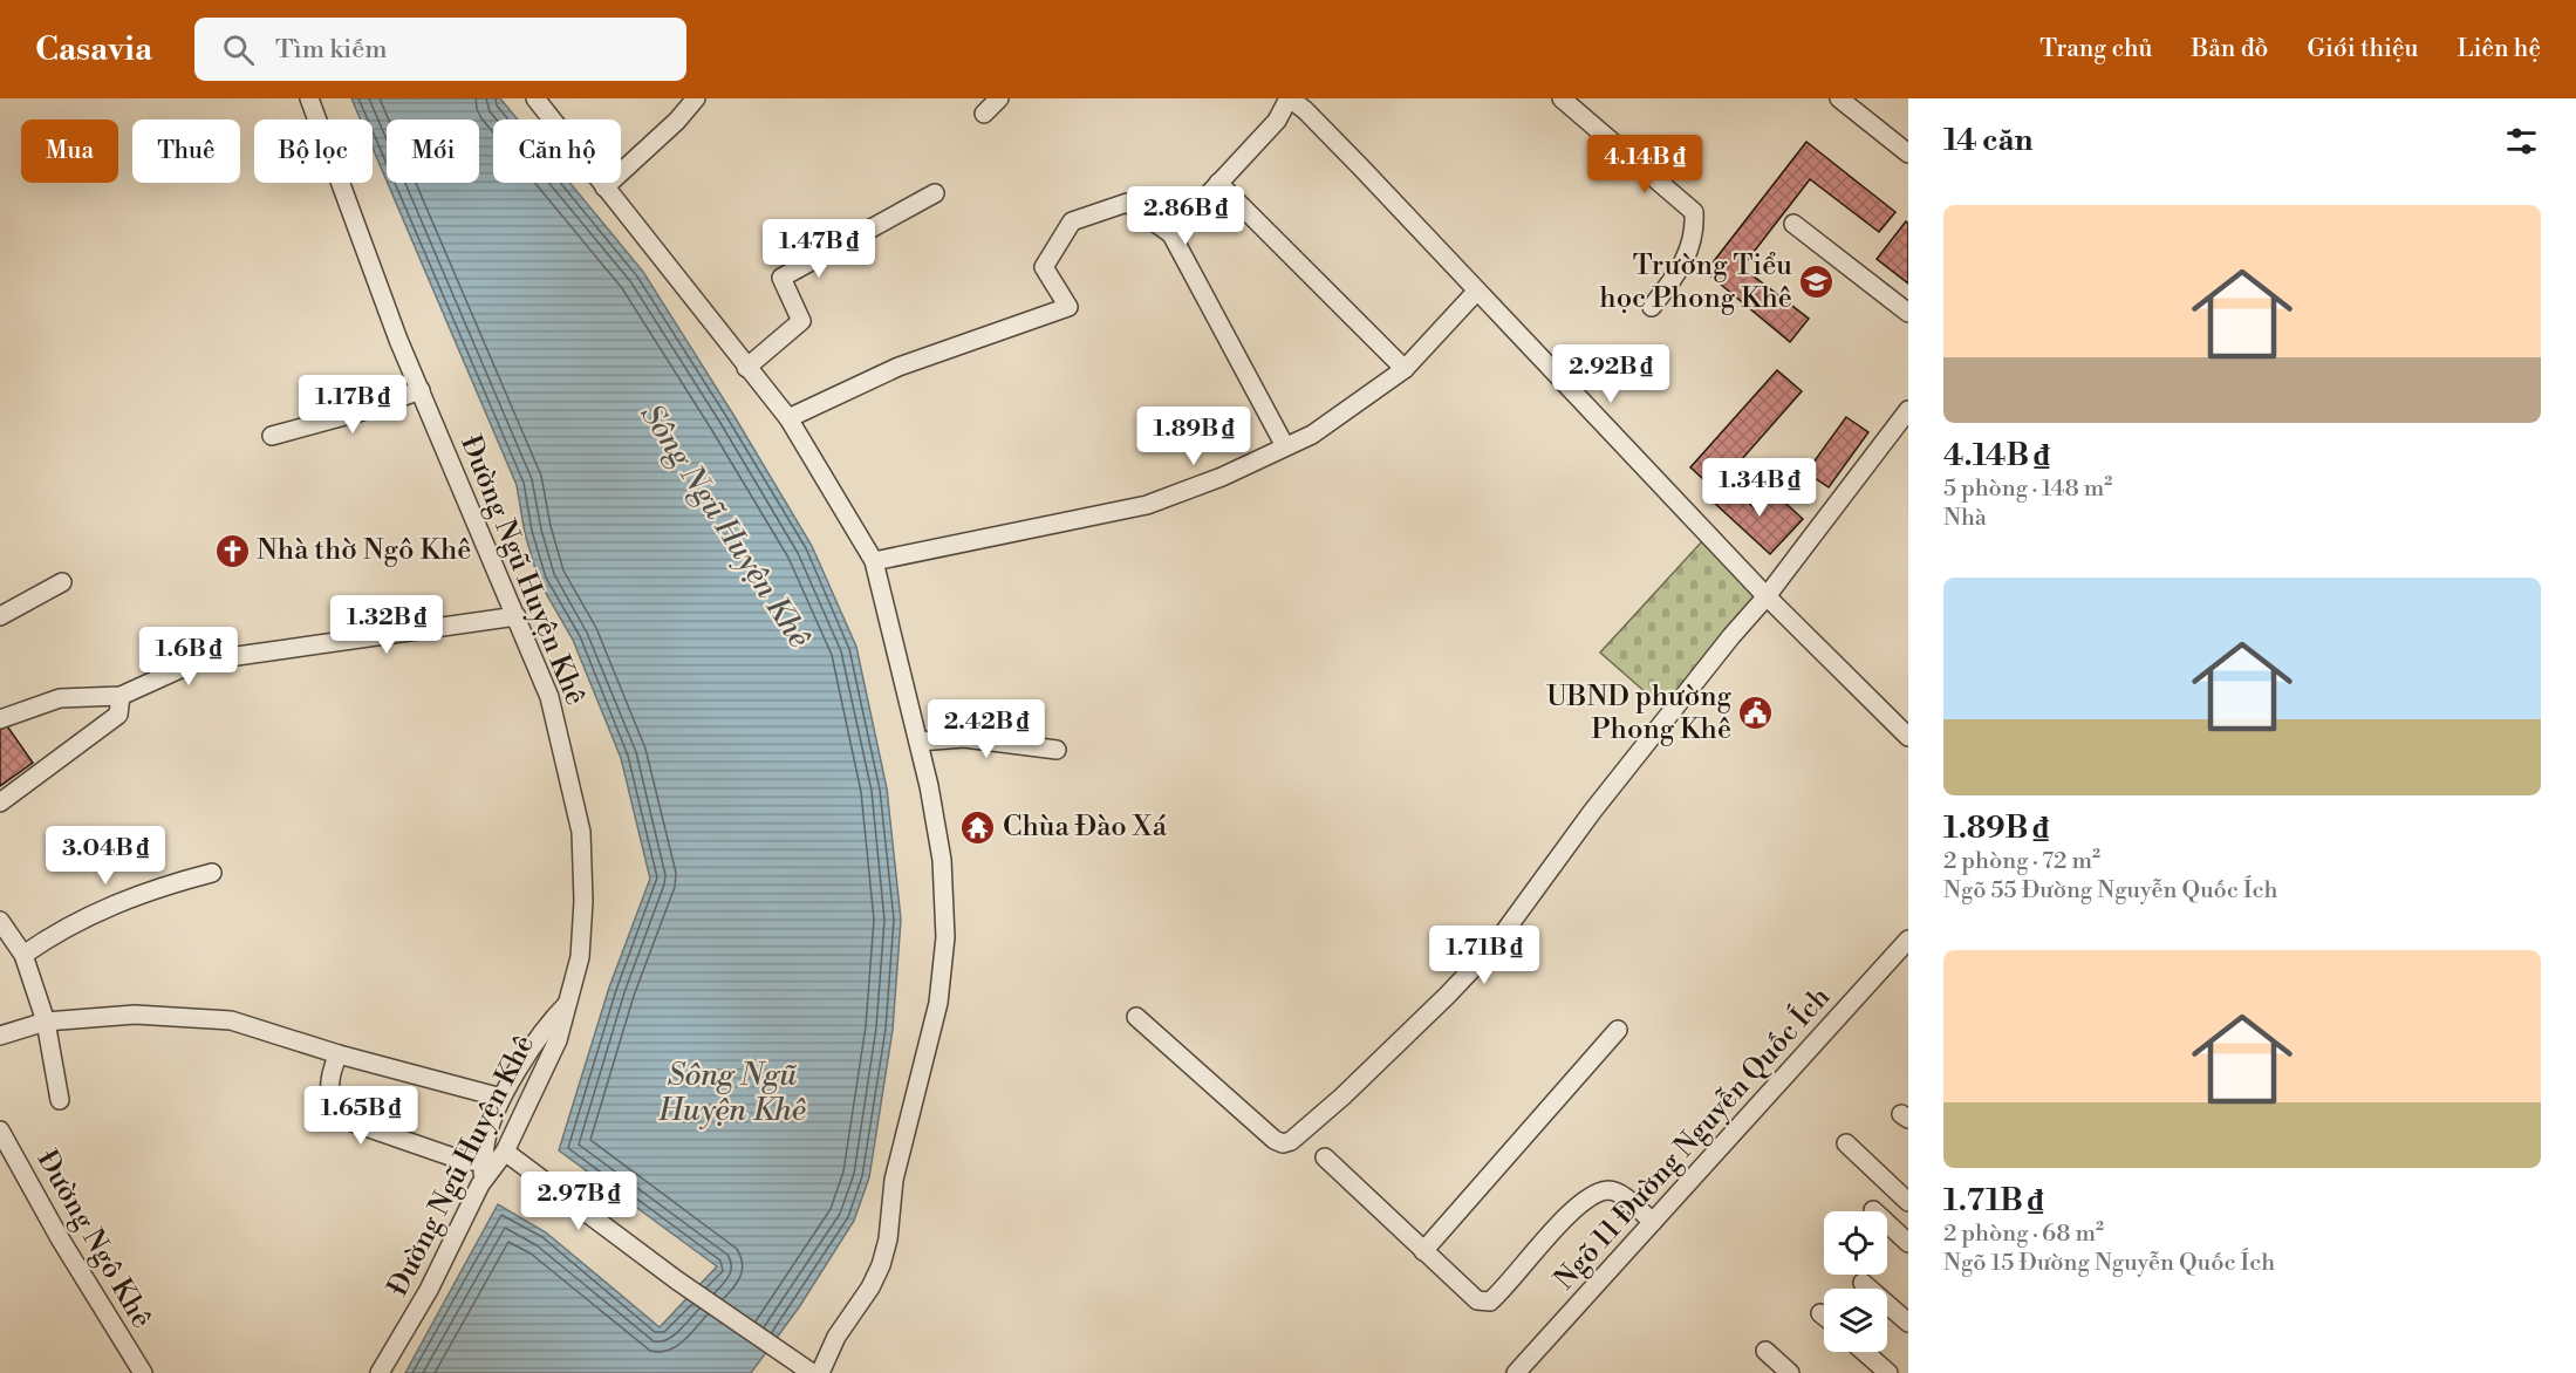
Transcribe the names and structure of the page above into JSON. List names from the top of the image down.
{
  "streets": {
    "street": ["Đường Ngũ Huyện Khê", "Ngõ 11 Đường Nguyễn Quốc Ích", "Đường Ngô Khê"]
  },
  "water": ["Sông Ngũ Huyện Khê"],
  "places": {
    "school or university": ["Trường Tiểu học Phong Khê"],
    "church": ["Nhà thờ Ngô Khê"],
    "public building": ["UBND phường Phong Khê"],
    "temple": ["Chùa Đào Xá"]
  },
  "page": {
    "header": "Casavia",
    "search": "Tìm kiếm",
    "nav": [
      "Trang chủ",
      "Bản đồ",
      "Giới thiệu",
      "Liên hệ"
    ],
    "heading": "14 căn",
    "chip": [
      "Mua",
      "Thuê",
      "Bộ lọc",
      "Mới",
      "Căn hộ"
    ],
    "price": [
      "4.14B ₫",
      "2.86B ₫",
      "1.47B ₫",
      "2.92B ₫",
      "1.17B ₫",
      "1.89B ₫",
      "1.34B ₫",
      "1.32B ₫",
      "1.6B ₫",
      "2.42B ₫",
      "3.04B ₫",
      "1.71B ₫",
      "1.65B ₫",
      "2.97B ₫"
    ],
    "list": [
      {
        "name": "4.14B ₫",
        "note": "5 phòng · 148 m² · Nhà"
      },
      {
        "name": "1.89B ₫",
        "note": "2 phòng · 72 m² · Ngõ 55 Đường Nguyễn Quốc Ích"
      },
      {
        "name": "1.71B ₫",
        "note": "2 phòng · 68 m² · Ngõ 15 Đường Nguyễn Quốc Ích"
      }
    ]
  }
}
